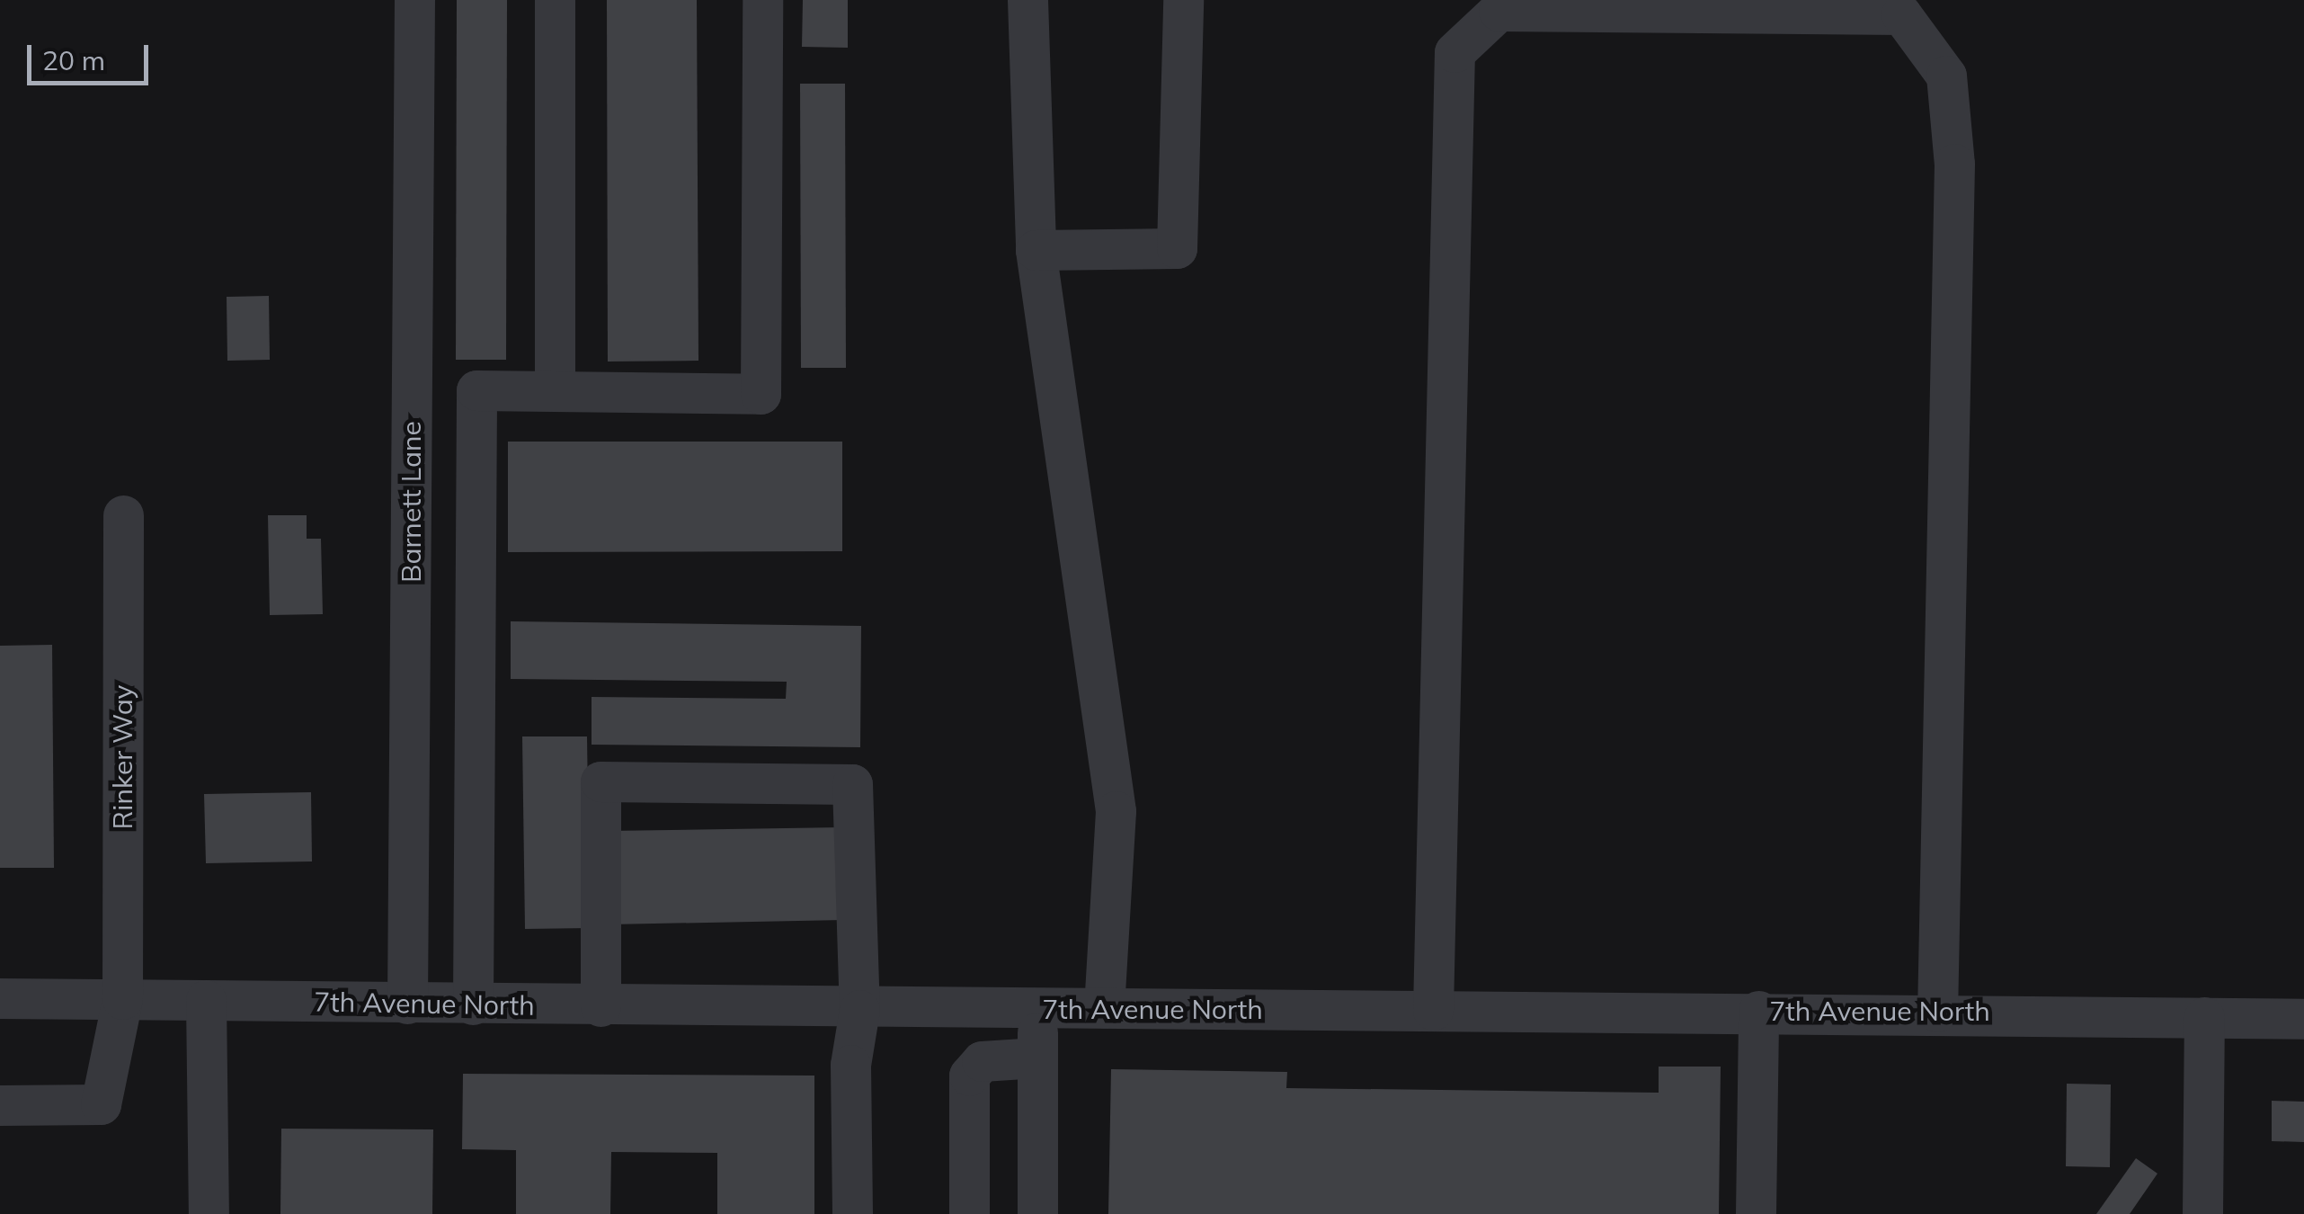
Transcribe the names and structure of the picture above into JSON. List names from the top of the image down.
{
  "streets": {
    "street": ["Barnett Lane", "Rinker Way", "7th Avenue North"]
  },
  "crossings": [
    ["Barnett Lane", "7th Avenue North"],
    ["Rinker Way", "7th Avenue North"]
  ],
  "scale_bar": "20 m"
}
